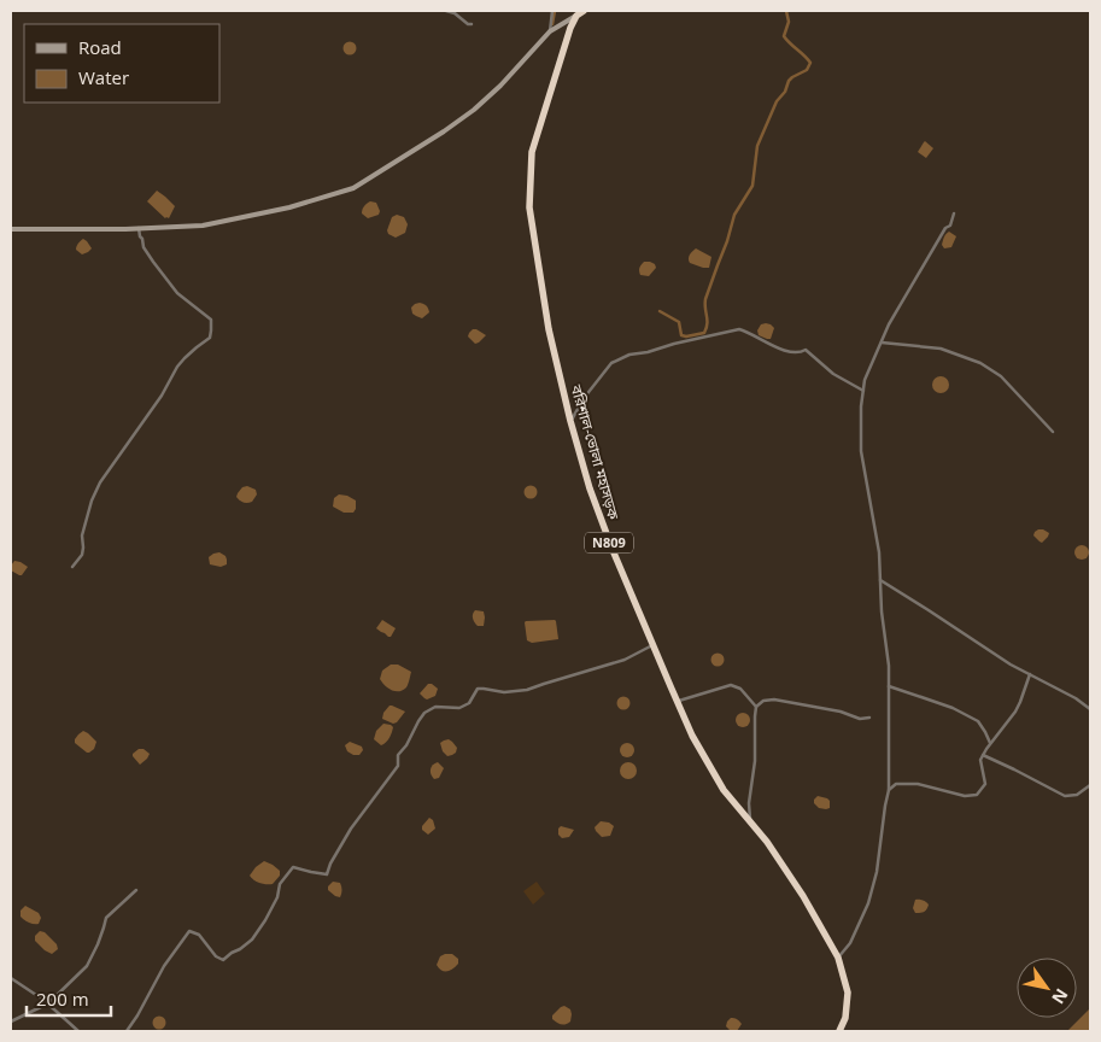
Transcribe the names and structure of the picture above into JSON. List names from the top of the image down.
{
  "streets": {
    "highway": ["বরিশাল-ভোলা মহাসড়ক", "N809"]
  },
  "legend": ["Road", "Water"],
  "scale_bar": "200 m",
  "north": "bottom right"
}
